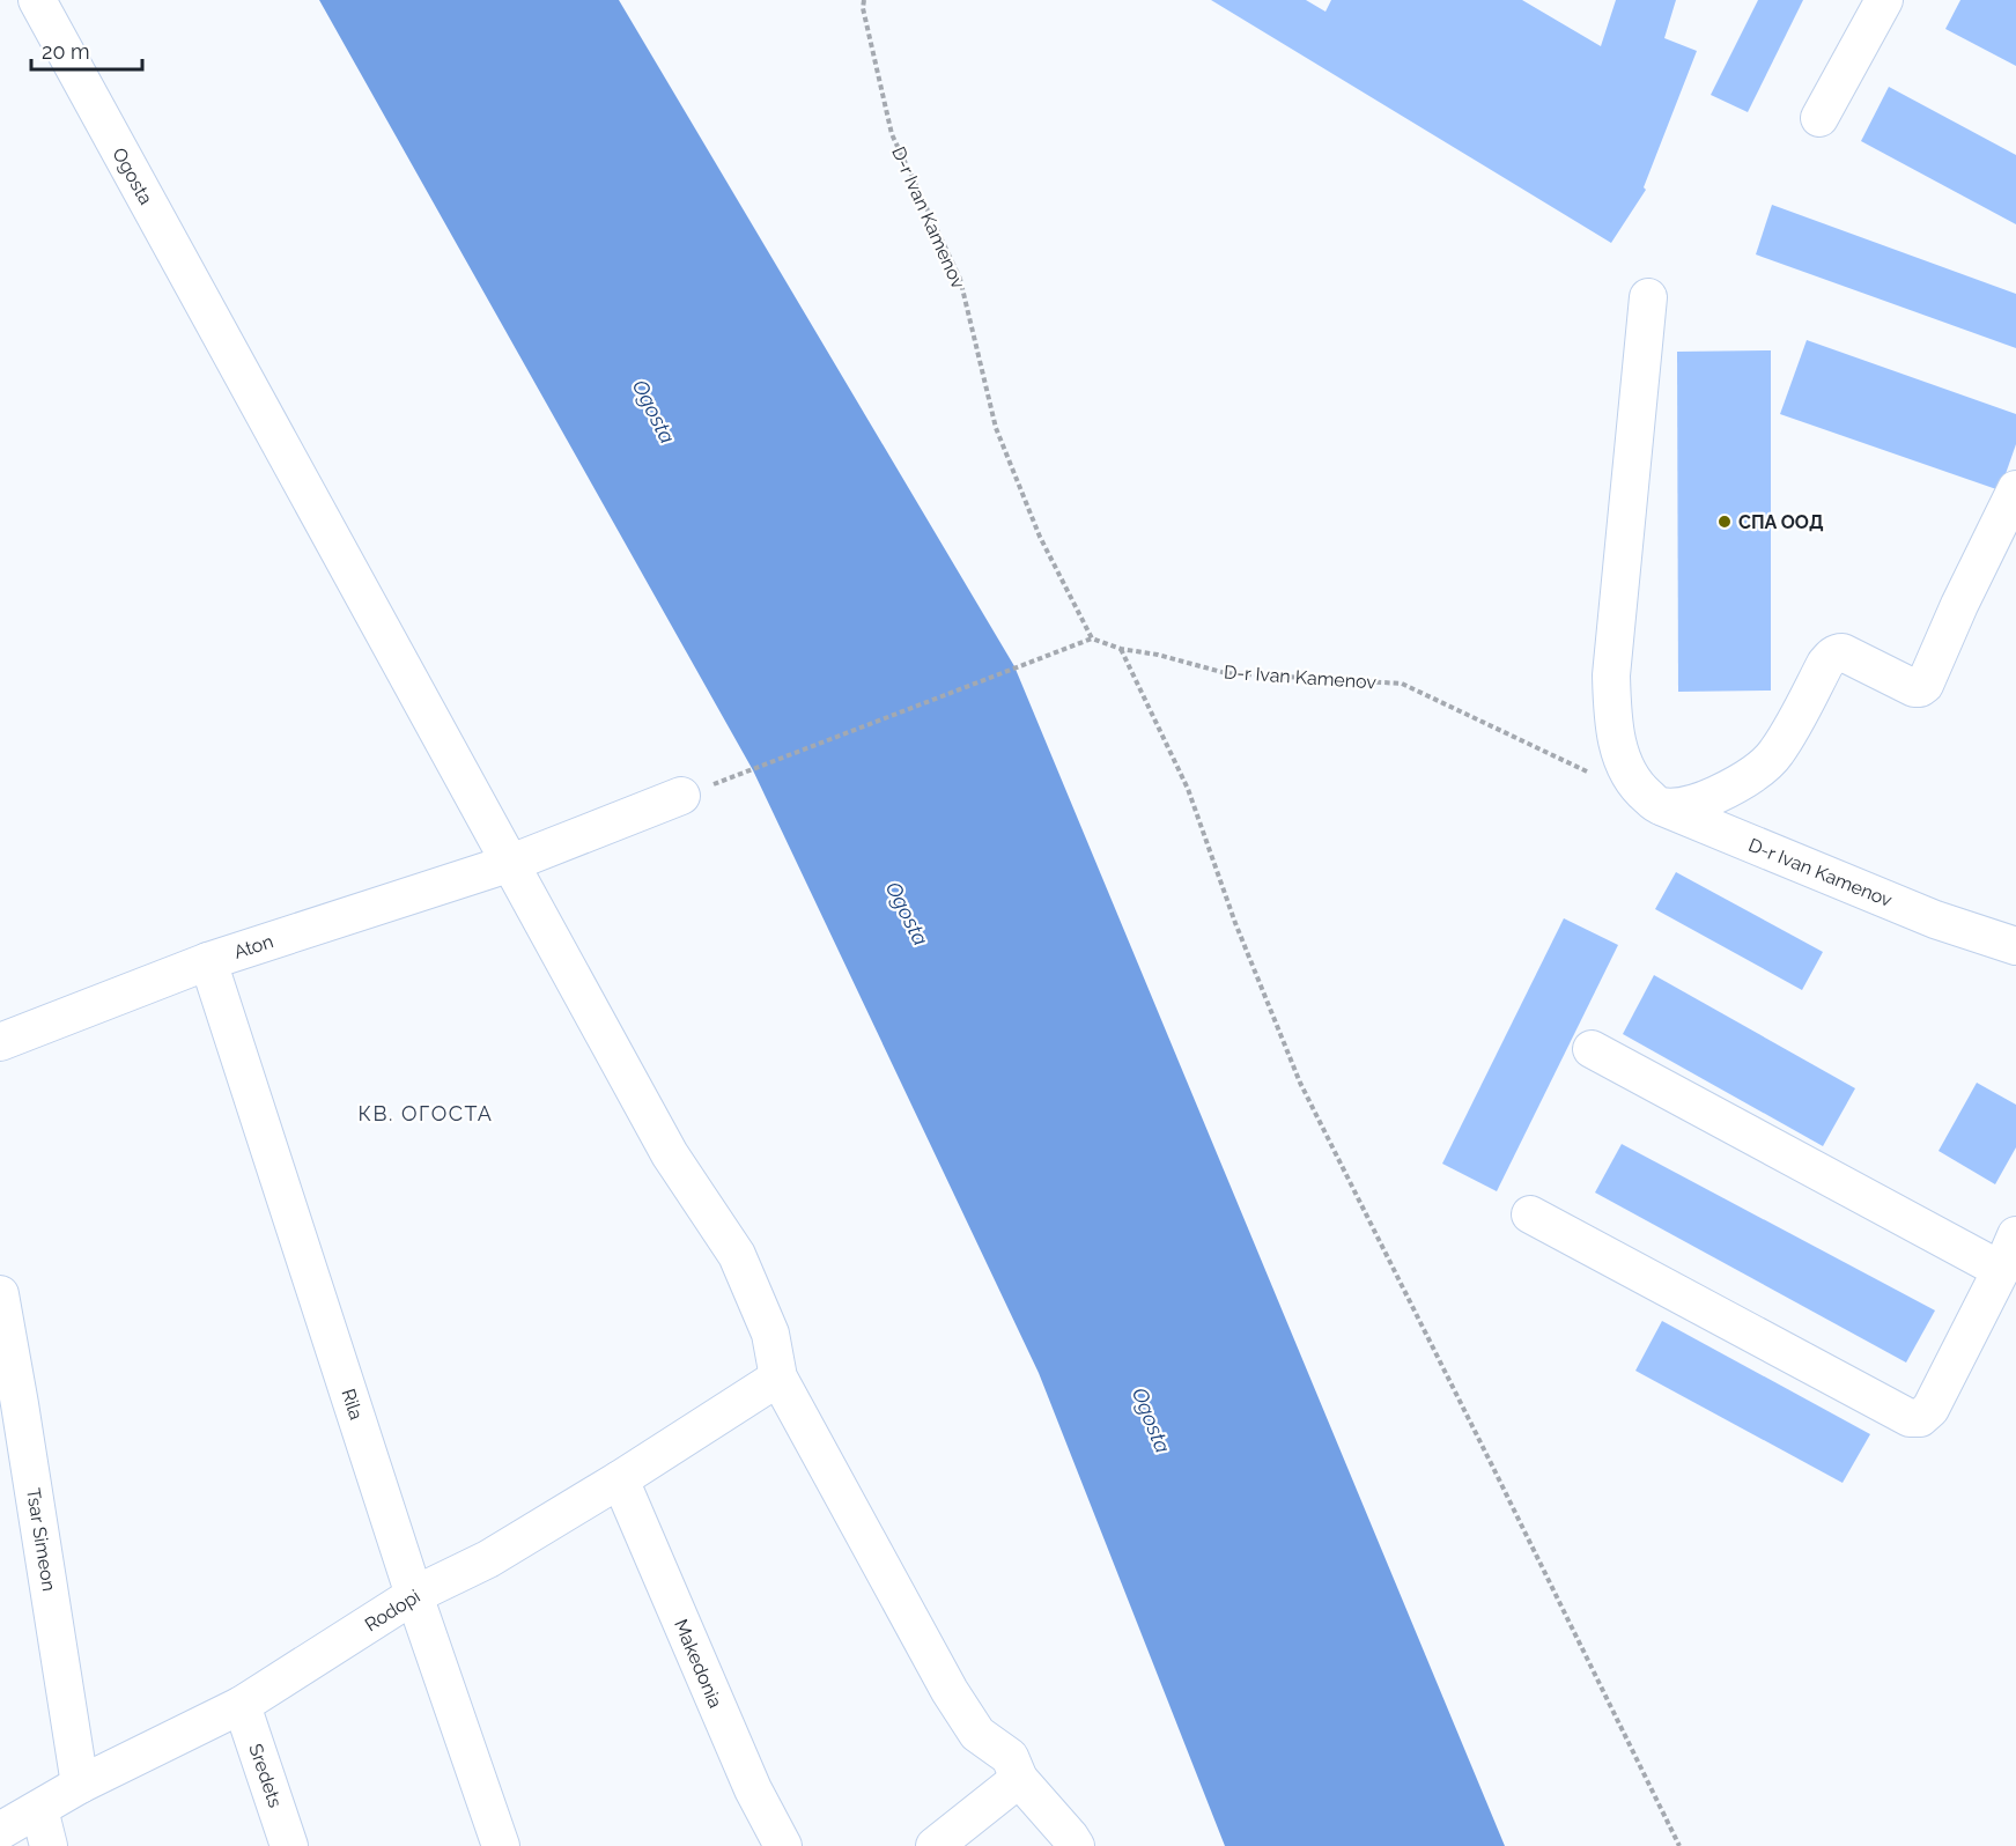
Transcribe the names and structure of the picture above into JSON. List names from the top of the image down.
{
  "streets": {
    "street": [
      "Ogosta",
      "D-r Ivan Kamenov",
      "Aton",
      "Rila",
      "Tsar Simeon",
      "Rodopi",
      "Makedonia",
      "Sredets"
    ]
  },
  "crossings": [
    ["Ogosta", "Aton"],
    ["Ogosta", "Rodopi"],
    ["Aton", "Rila"],
    ["Rila", "Rodopi"],
    ["Tsar Simeon", "Rodopi"],
    ["Rodopi", "Makedonia"],
    ["Rodopi", "Sredets"]
  ],
  "districts": ["КВ. ОГОСТА"],
  "water": ["Ogosta"],
  "places": ["СПА ООД"],
  "scale_bar": "20 m"
}
